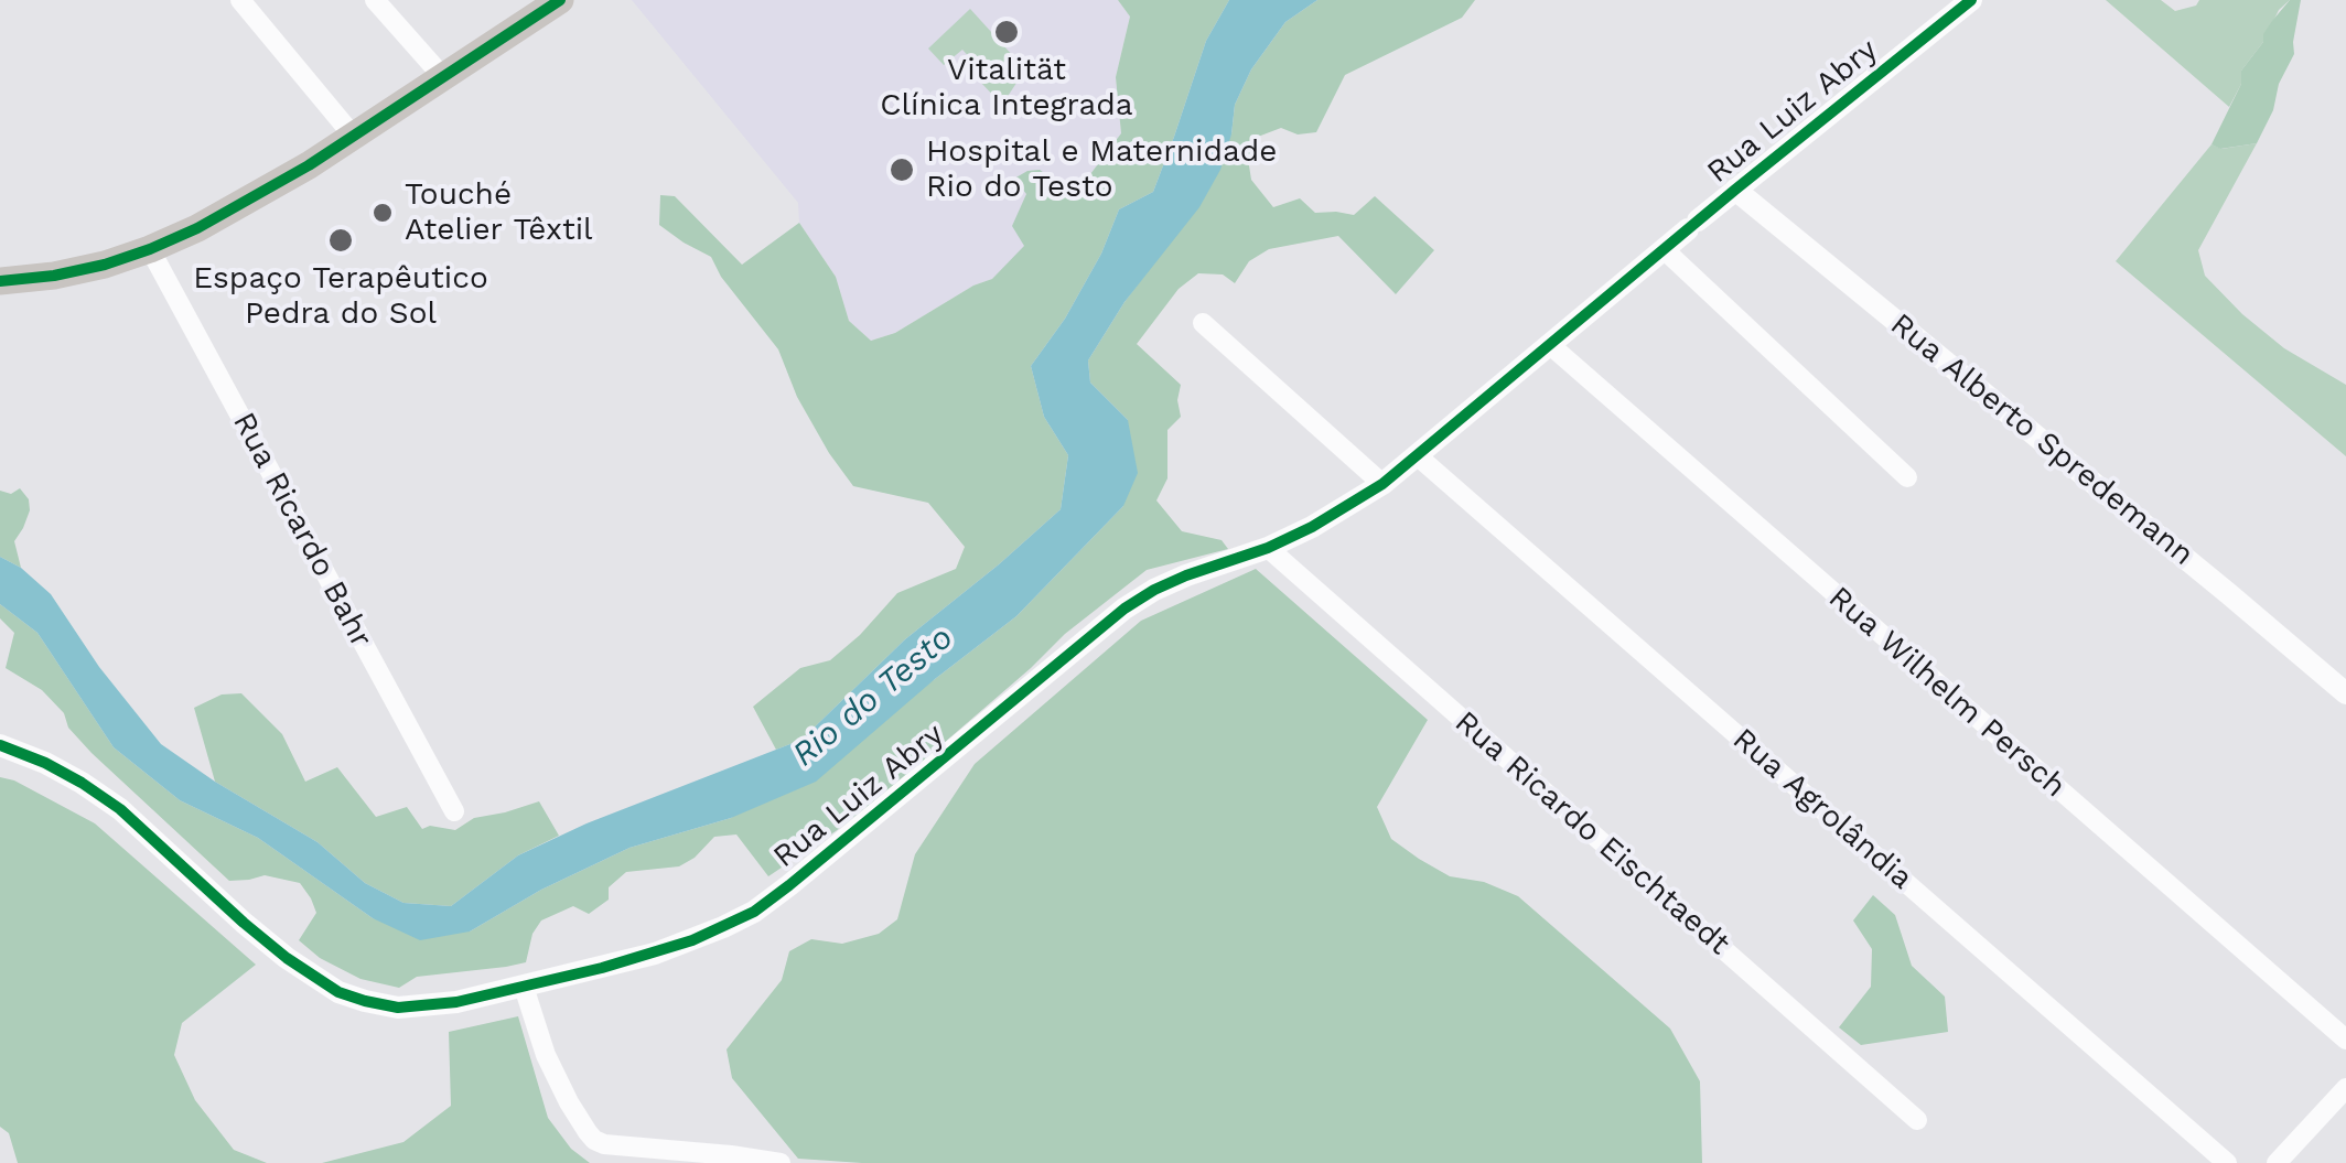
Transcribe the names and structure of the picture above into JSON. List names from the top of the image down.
{
  "streets": {
    "street": [
      "Rua Luiz Abry",
      "Rua Alberto Spredemann",
      "Rua Ricardo Bahr",
      "Rua Wilhelm Persch",
      "Rua Agrolândia",
      "Rua Ricardo Eischtaedt"
    ]
  },
  "crossings": [
    ["Rua Luiz Abry", "Rua Alberto Spredemann"],
    ["Rua Luiz Abry", "Rua Wilhelm Persch"],
    ["Rua Luiz Abry", "Rua Agrolândia"],
    ["Rua Luiz Abry", "Rua Ricardo Eischtaedt"]
  ],
  "water": ["Rio do Testo"],
  "places": [
    "Vitalität Clínica Integrada",
    "Hospital e Maternidade Rio do Testo",
    "Touché Atelier Têxtil",
    "Espaço Terapêutico Pedra do Sol"
  ]
}
